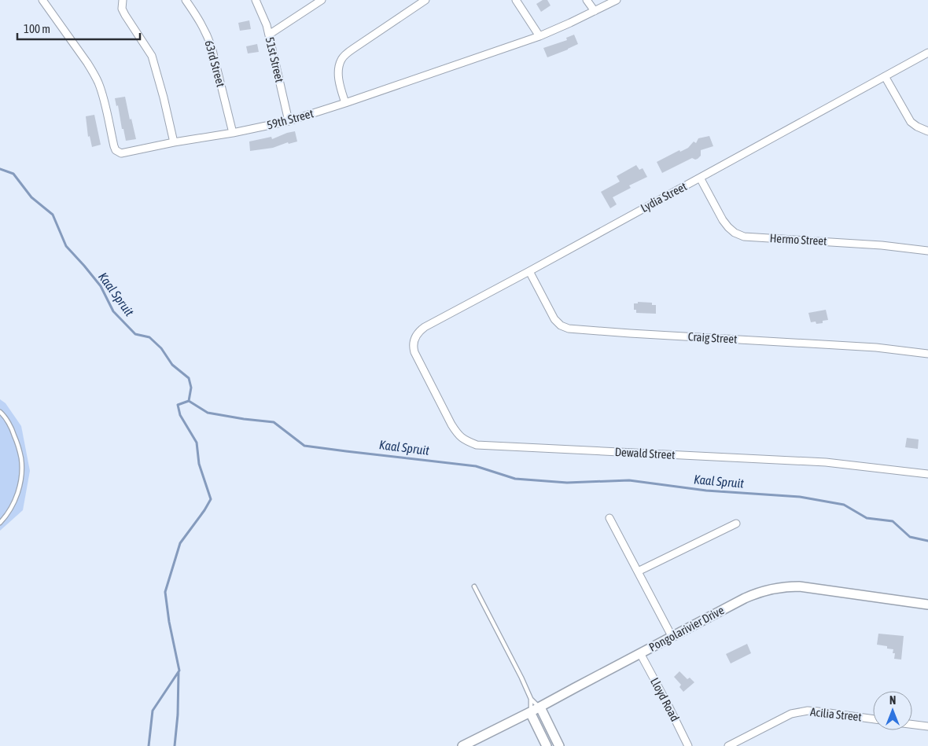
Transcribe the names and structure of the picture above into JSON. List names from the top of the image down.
{
  "streets": {
    "street": [
      "51st Street",
      "63rd Street",
      "59th Street",
      "Lydia Street",
      "Hermo Street",
      "Craig Street",
      "Dewald Street",
      "Pongolarivier Drive",
      "Lloyd Road",
      "Acilia Street"
    ]
  },
  "crossings": [
    ["51st Street", "59th Street"],
    ["63rd Street", "59th Street"],
    ["Lydia Street", "Hermo Street"],
    ["Lydia Street", "Craig Street"],
    ["Lydia Street", "Dewald Street"],
    ["Pongolarivier Drive", "Lloyd Road"]
  ],
  "water": ["Kaal Spruit"],
  "scale_bar": "100 m",
  "north": "top"
}
